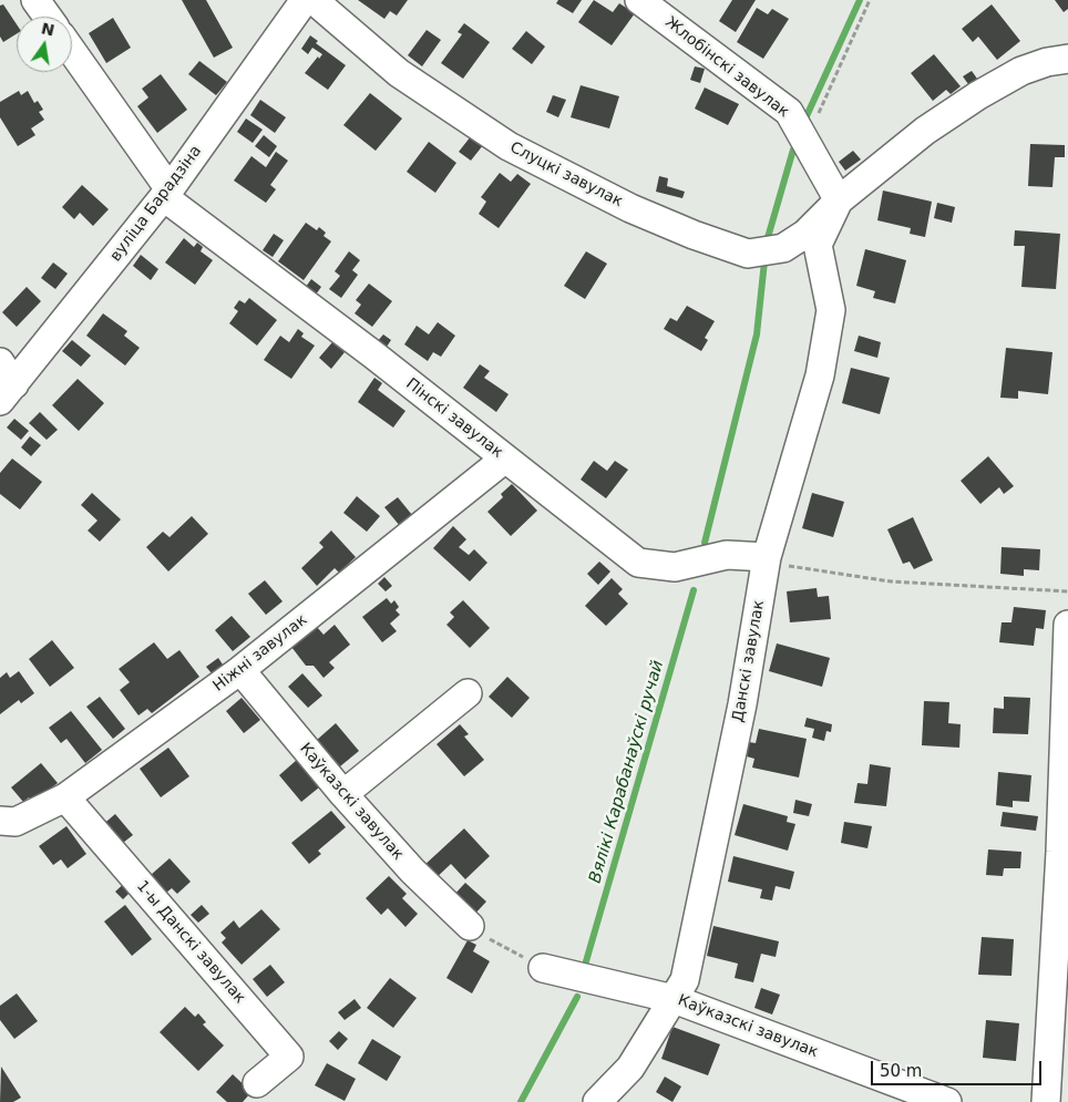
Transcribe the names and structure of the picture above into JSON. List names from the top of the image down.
{
  "streets": {
    "street": [
      "Жлобінскі завулак",
      "Слуцкі завулак",
      "вуліца Барадзіна",
      "Пінскі завулак",
      "Ніжні завулак",
      "Данскі завулак",
      "Каўказскі завулак",
      "1-ы Данскі завулак"
    ]
  },
  "crossings": [
    ["Жлобінскі завулак", "Слуцкі завулак"],
    ["Жлобінскі завулак", "Данскі завулак"],
    ["Слуцкі завулак", "Данскі завулак"],
    ["вуліца Барадзіна", "Пінскі завулак"],
    ["Пінскі завулак", "Ніжні завулак"],
    ["Пінскі завулак", "Данскі завулак"],
    ["Ніжні завулак", "Каўказскі завулак"],
    ["Ніжні завулак", "1-ы Данскі завулак"],
    ["Данскі завулак", "Каўказскі завулак"]
  ],
  "water": ["Вялікі Карабанаўскі ручай"],
  "scale_bar": "50 m",
  "north": "top"
}
